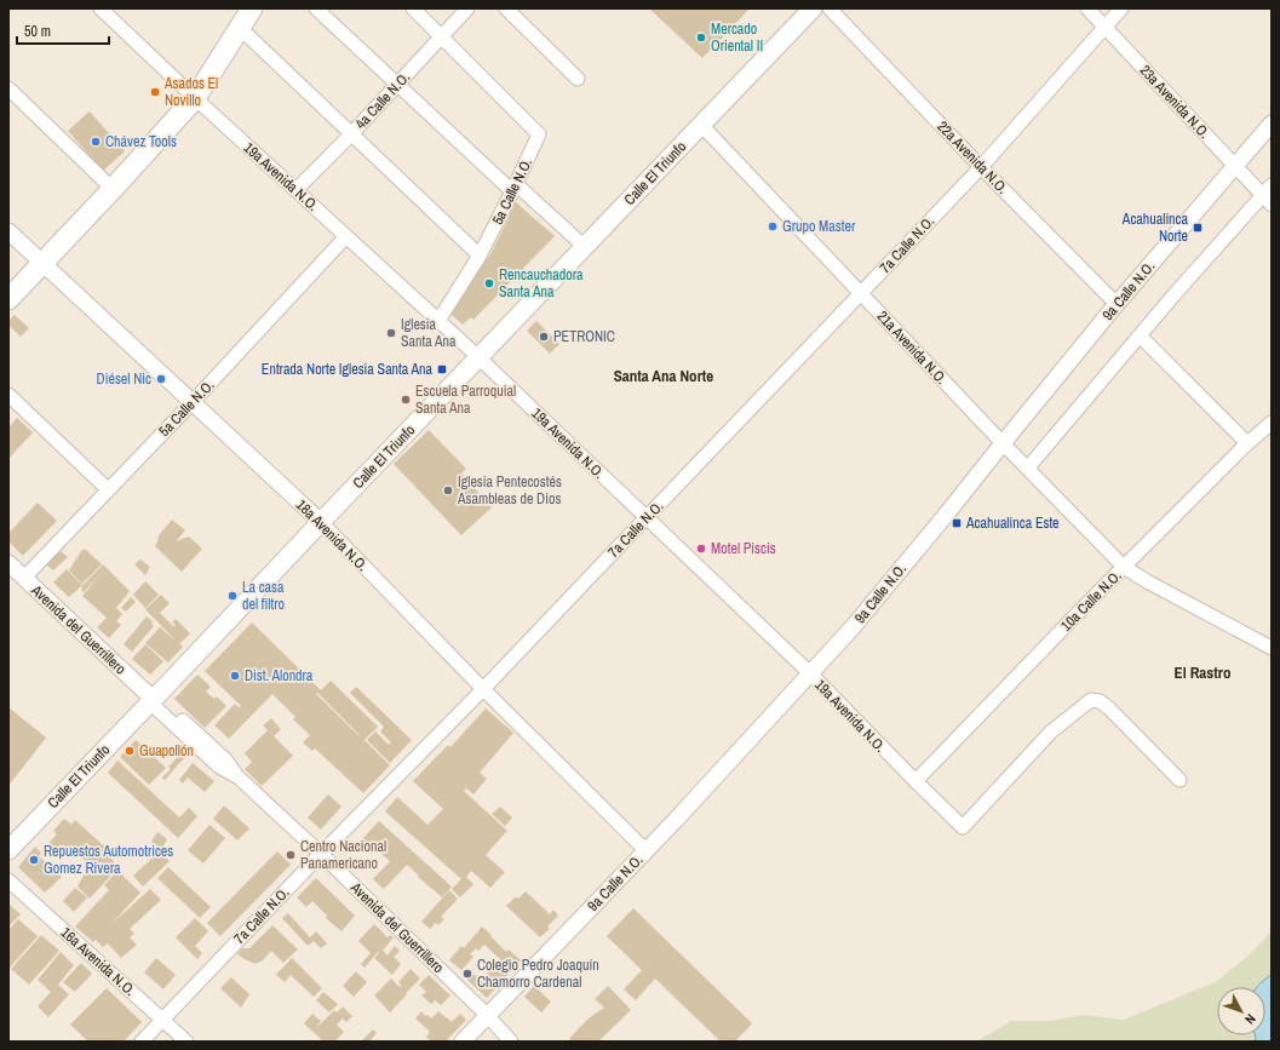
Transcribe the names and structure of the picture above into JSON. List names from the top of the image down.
{
  "streets": {
    "main road": ["Calle El Triunfo"],
    "street": [
      "4a Calle N.O.",
      "23a Avenida N.O.",
      "22a Avenida N.O.",
      "19a Avenida N.O.",
      "5a Calle N.O.",
      "7a Calle N.O.",
      "9a Calle N.O.",
      "21a Avenida N.O.",
      "18a Avenida N.O.",
      "10a Calle N.O.",
      "Avenida del Guerrillero",
      "16a Avenida N.O."
    ]
  },
  "crossings": [
    ["4a Calle N.O.", "19a Avenida N.O."],
    ["4a Calle N.O.", "5a Calle N.O."],
    ["23a Avenida N.O.", "7a Calle N.O."],
    ["23a Avenida N.O.", "9a Calle N.O."],
    ["22a Avenida N.O.", "7a Calle N.O."],
    ["22a Avenida N.O.", "9a Calle N.O."],
    ["Calle El Triunfo", "19a Avenida N.O."],
    ["Calle El Triunfo", "21a Avenida N.O."],
    ["Calle El Triunfo", "18a Avenida N.O."],
    ["Calle El Triunfo", "Avenida del Guerrillero"],
    ["19a Avenida N.O.", "5a Calle N.O."],
    ["19a Avenida N.O.", "7a Calle N.O."],
    ["19a Avenida N.O.", "9a Calle N.O."],
    ["19a Avenida N.O.", "10a Calle N.O."],
    ["5a Calle N.O.", "18a Avenida N.O."],
    ["5a Calle N.O.", "Avenida del Guerrillero"],
    ["7a Calle N.O.", "21a Avenida N.O."],
    ["7a Calle N.O.", "18a Avenida N.O."],
    ["7a Calle N.O.", "Avenida del Guerrillero"],
    ["7a Calle N.O.", "16a Avenida N.O."],
    ["9a Calle N.O.", "21a Avenida N.O."],
    ["9a Calle N.O.", "18a Avenida N.O."],
    ["9a Calle N.O.", "Avenida del Guerrillero"],
    ["21a Avenida N.O.", "10a Calle N.O."]
  ],
  "districts": ["Santa Ana Norte", "El Rastro"],
  "places": {
    "other": [
      "Mercado Oriental II",
      "Asados El Novillo",
      "Chávez Tools",
      "Grupo Master",
      "Rencauchadora Santa Ana",
      "Iglesia Santa Ana",
      "PETRONIC",
      "Diésel Nic",
      "Escuela Parroquial Santa Ana",
      "Iglesia Pentecostés Asambleas de Dios",
      "Motel Piscis",
      "La casa del filtro",
      "Dist. Alondra",
      "Guapollón",
      "Centro Nacional Panamericano",
      "Repuestos Automotrices Gomez Rivera",
      "Colegio Pedro Joaquín Chamorro Cardenal"
    ],
    "transit": ["Acahualinca Norte", "Entrada Norte Iglesia Santa Ana", "Acahualinca Este"]
  },
  "scale_bar": "50 m",
  "north": "bottom right"
}
